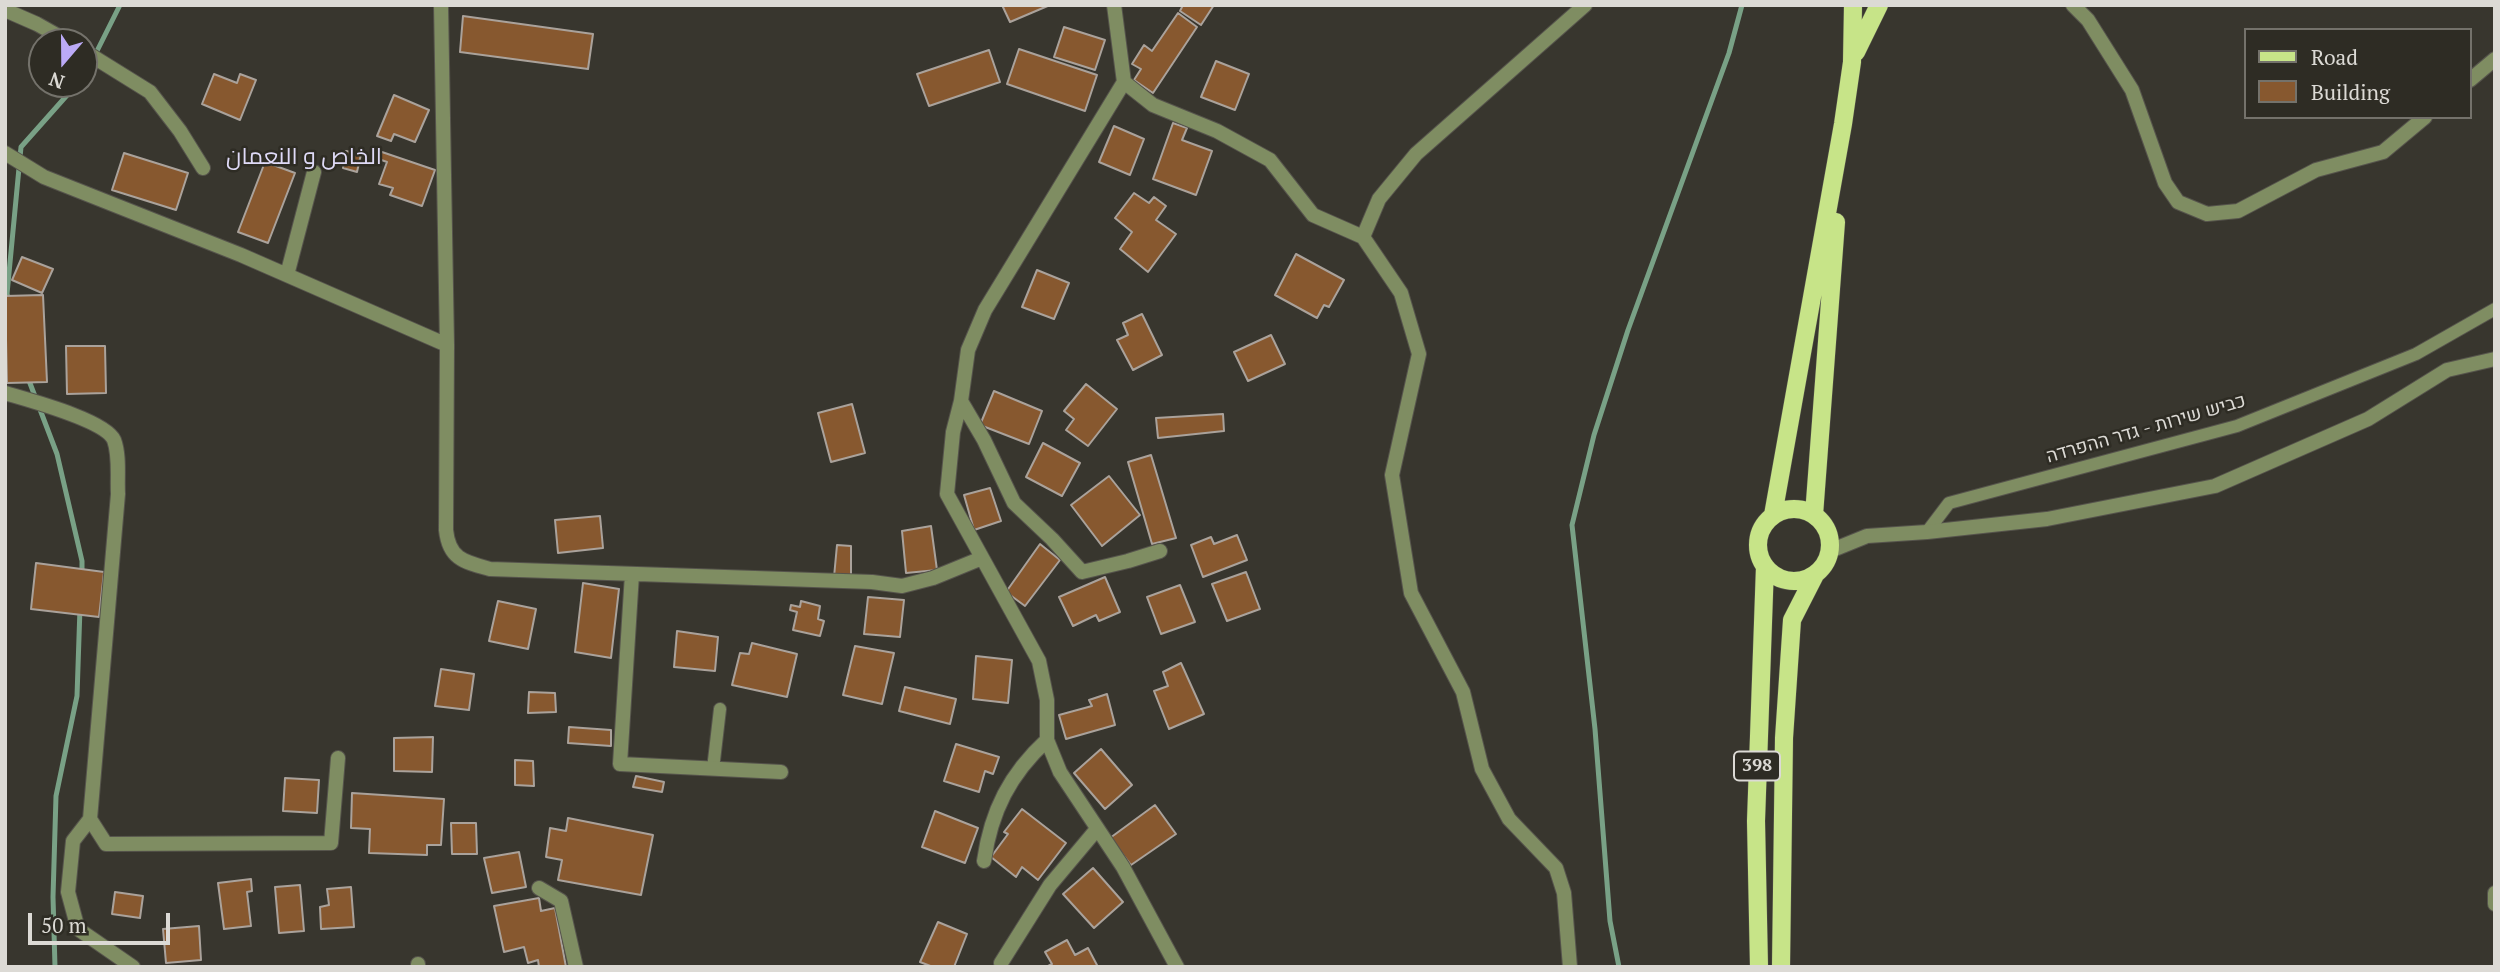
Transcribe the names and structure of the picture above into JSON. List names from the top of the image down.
{
  "streets": {
    "main road": ["398"],
    "lane": ["כביש שירות - גדר ההפרדה"]
  },
  "districts": ["الخاص و النعمان"],
  "legend": ["Road", "Building"],
  "scale_bar": "50 m",
  "north": "bottom"
}
